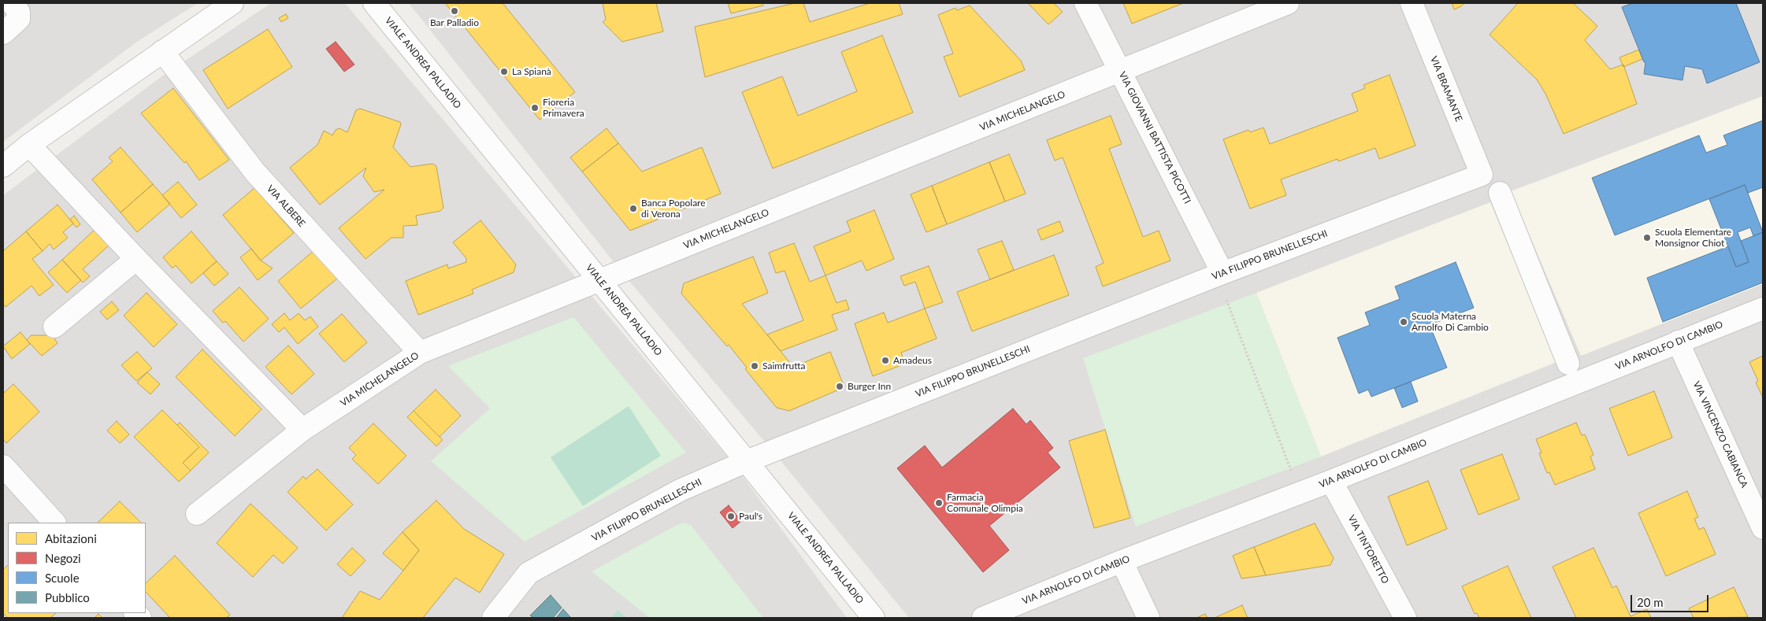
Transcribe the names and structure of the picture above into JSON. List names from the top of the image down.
{
  "streets": {
    "street": [
      "VIALE ANDREA PALLADIO",
      "VIA BRAMANTE",
      "VIA MICHELANGELO",
      "VIA GIOVANNI BATTISTA PICOTTI",
      "VIA ALBERE",
      "VIA FILIPPO BRUNELLESCHI",
      "VIA ARNOLFO DI CAMBIO",
      "VIA VINCENZO CABIANCA",
      "VIA TINTORETTO"
    ]
  },
  "crossings": [
    ["VIALE ANDREA PALLADIO", "VIA MICHELANGELO"],
    ["VIALE ANDREA PALLADIO", "VIA FILIPPO BRUNELLESCHI"],
    ["VIA BRAMANTE", "VIA FILIPPO BRUNELLESCHI"],
    ["VIA MICHELANGELO", "VIA GIOVANNI BATTISTA PICOTTI"],
    ["VIA MICHELANGELO", "VIA ALBERE"],
    ["VIA GIOVANNI BATTISTA PICOTTI", "VIA FILIPPO BRUNELLESCHI"],
    ["VIA ARNOLFO DI CAMBIO", "VIA VINCENZO CABIANCA"],
    ["VIA ARNOLFO DI CAMBIO", "VIA TINTORETTO"]
  ],
  "places": [
    "Bar Palladio",
    "La Spianà",
    "Fioreria Primavera",
    "Banca Popolare di Verona",
    "Scuola Elementare Monsignor Chiot",
    "Scuola Materna Arnolfo Di Cambio",
    "Amadeus",
    "Saimfrutta",
    "Burger Inn",
    "Farmacia Comunale Olimpia",
    "Paul's"
  ],
  "legend": [
    "Abitazioni",
    "Negozi",
    "Scuole",
    "Pubblico"
  ],
  "scale_bar": "20 m"
}
